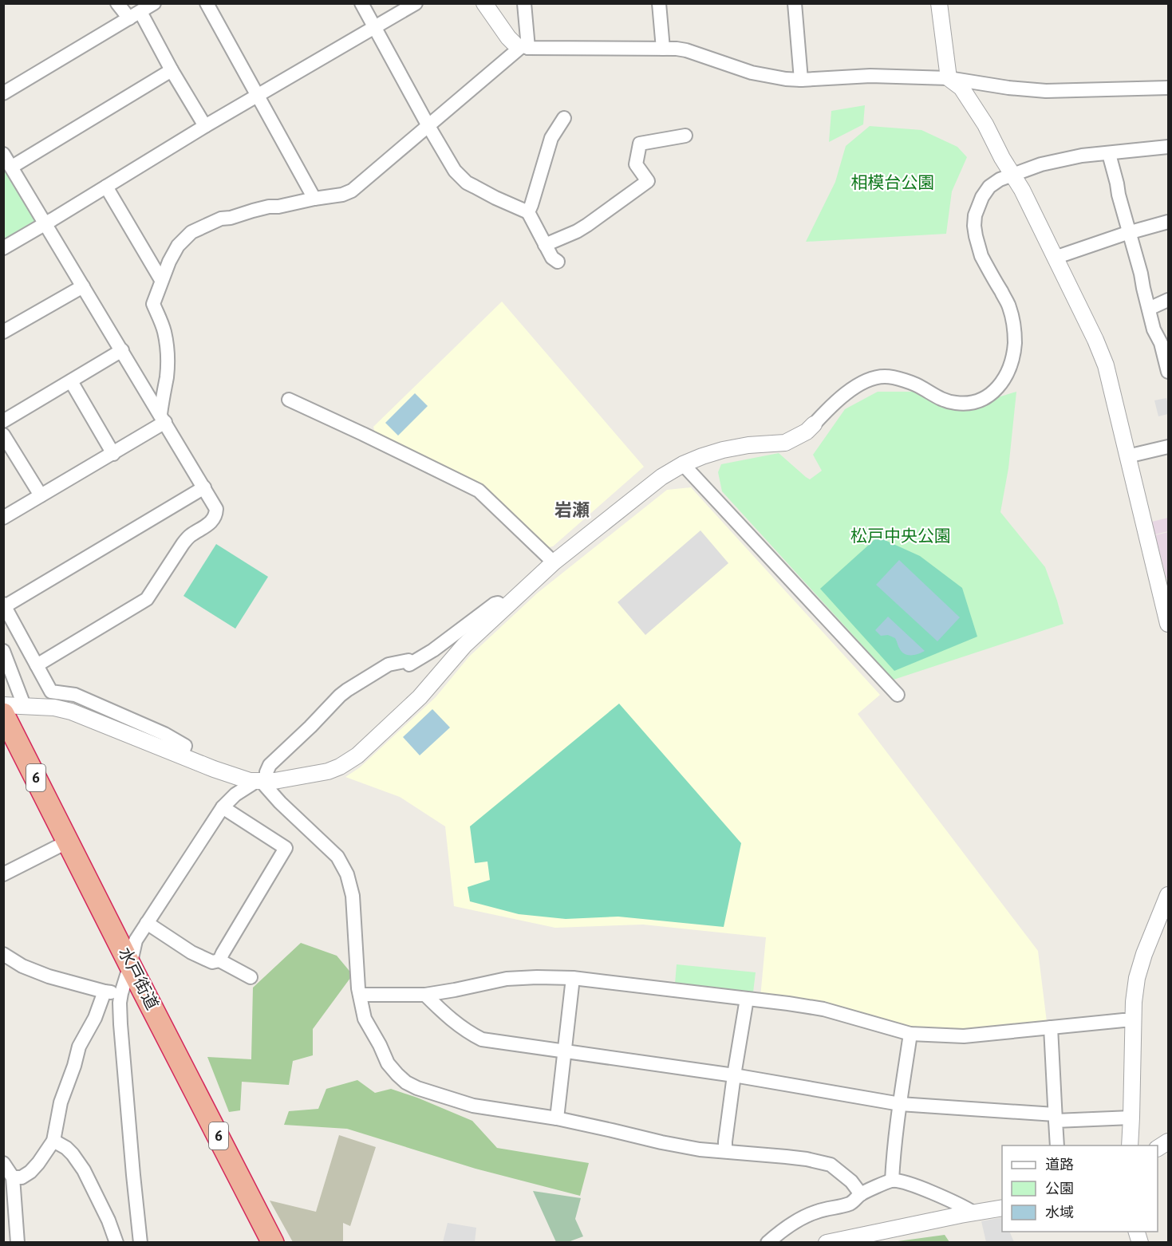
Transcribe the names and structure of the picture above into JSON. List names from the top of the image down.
{
  "streets": {
    "highway": ["6", "水戸街道"]
  },
  "districts": ["岩瀬"],
  "parks": ["相模台公園", "松戸中央公園"],
  "legend": ["道路", "公園", "水域"]
}
